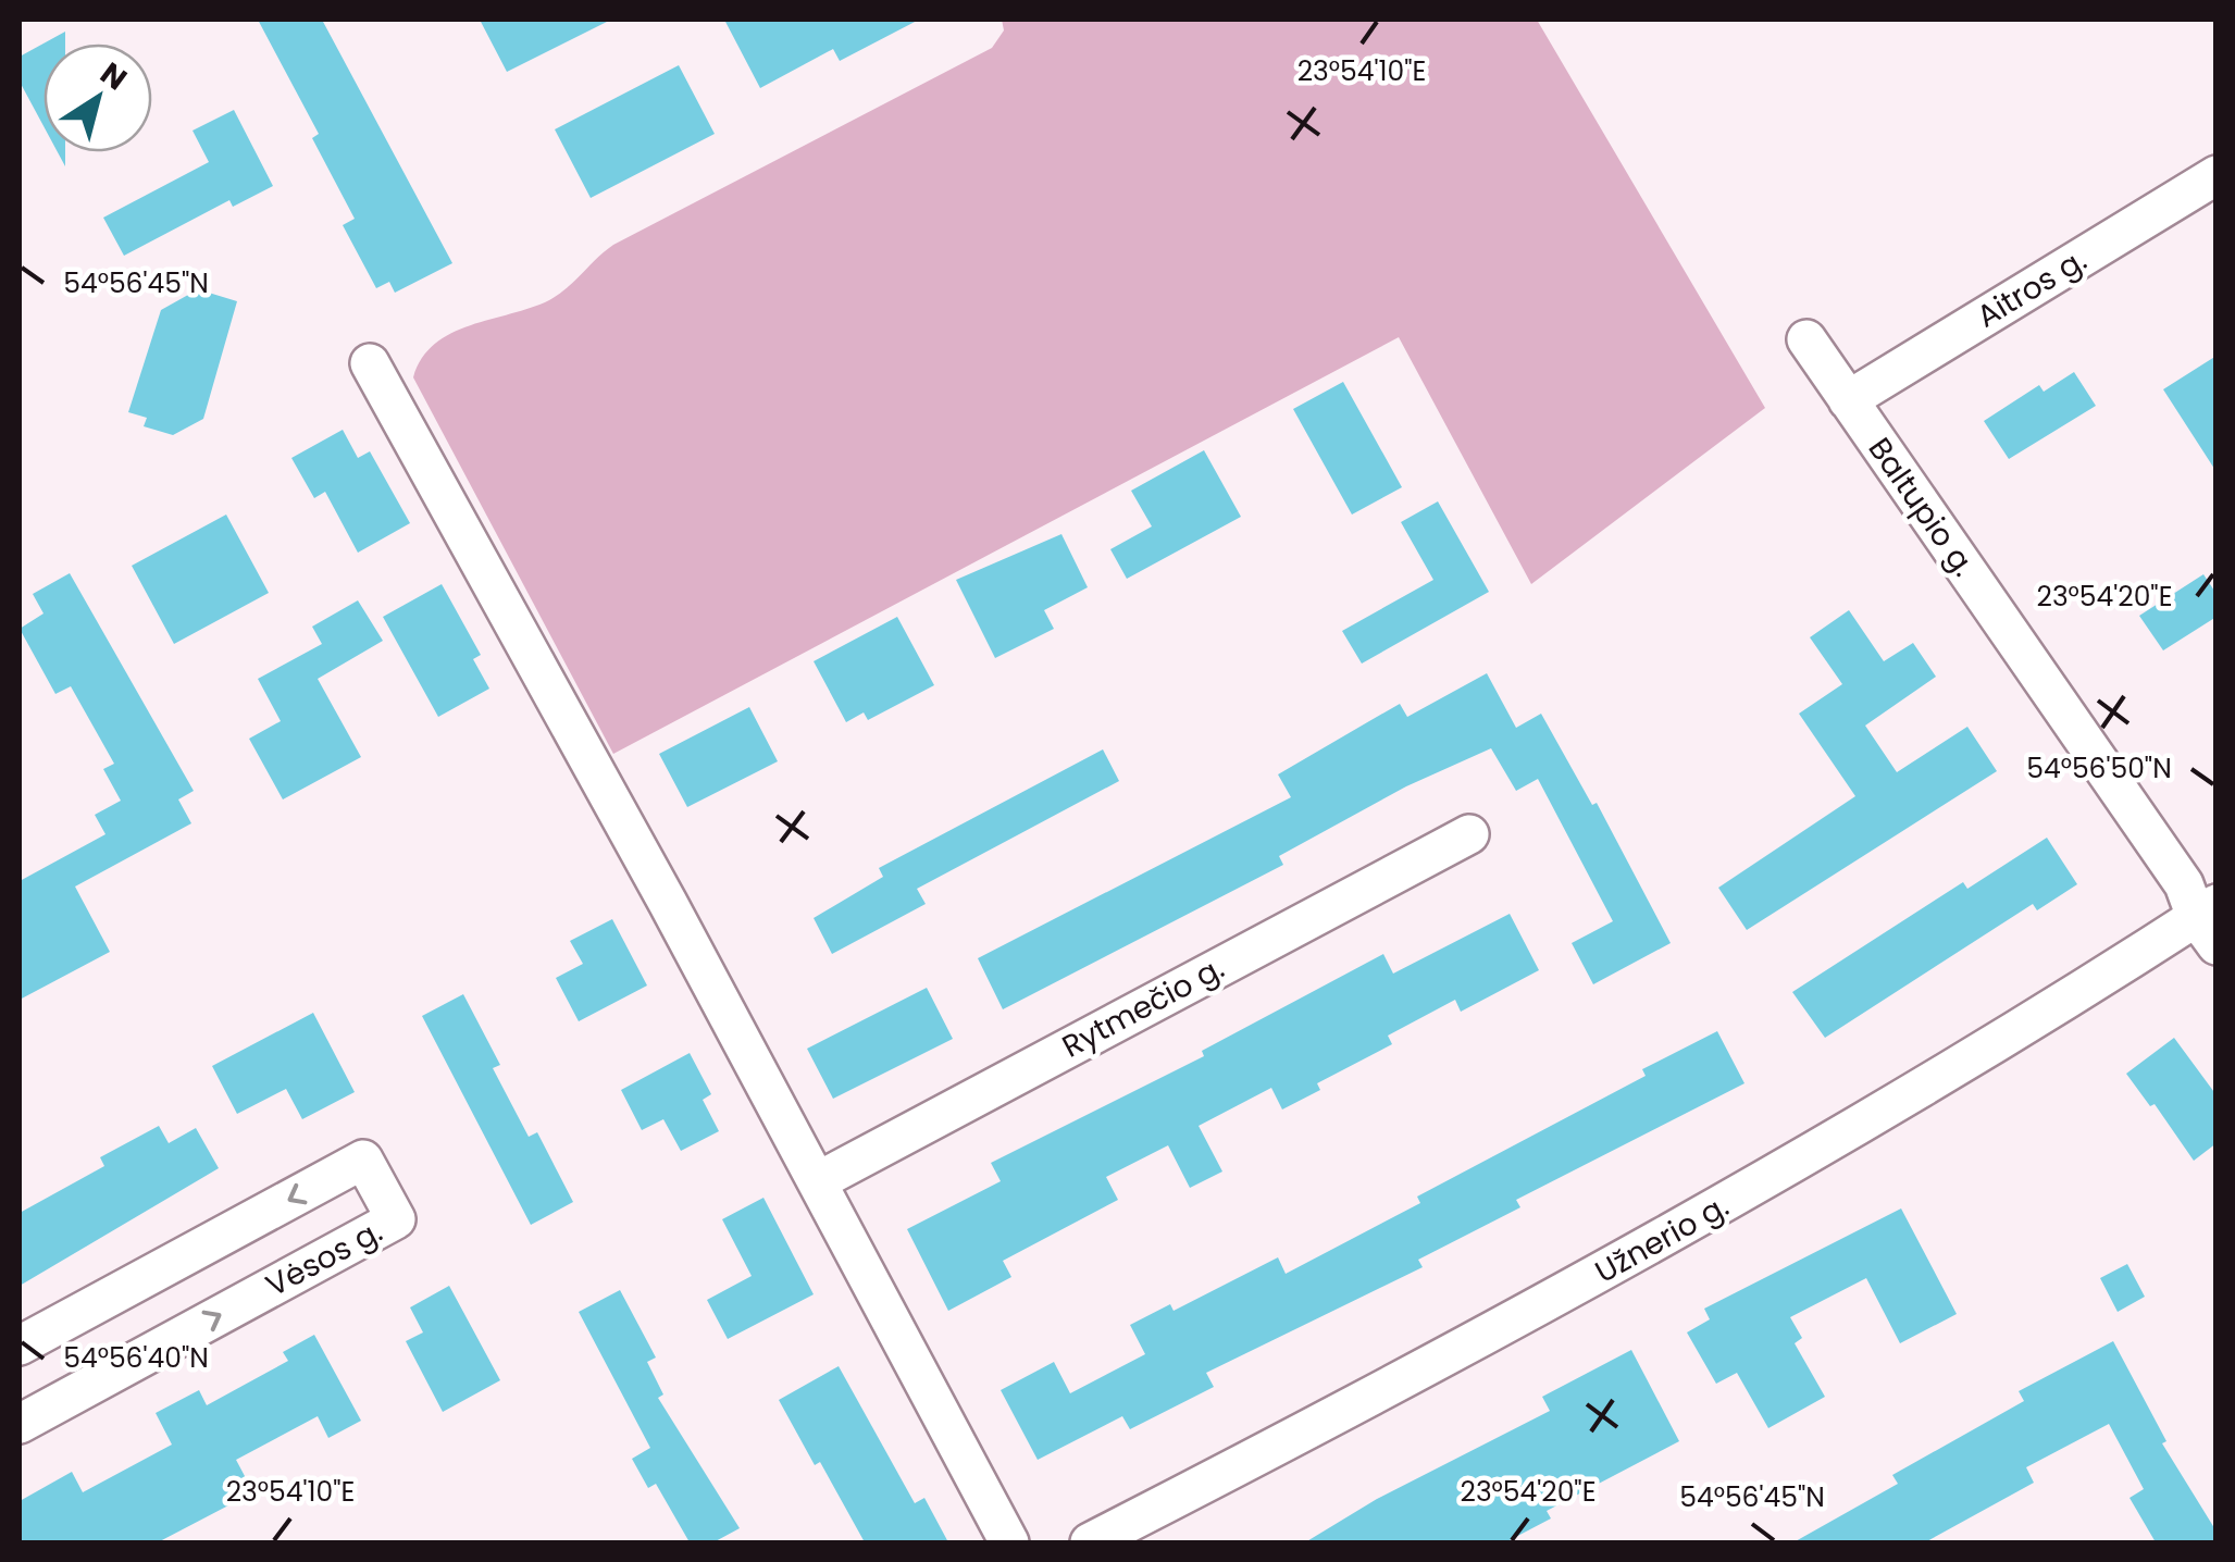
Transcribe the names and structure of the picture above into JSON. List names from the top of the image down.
{
  "streets": {
    "street": [
      "Aitros g.",
      "Baltupio g.",
      "Rytmečio g.",
      "Užnerio g.",
      "Vėsos g."
    ]
  },
  "crossings": [
    ["Aitros g.", "Baltupio g."],
    ["Baltupio g.", "Užnerio g."]
  ],
  "north": "top right",
  "coordinates": [
    "23°54'10\"E",
    "54°56'45\"N",
    "23°54'20\"E",
    "54°56'50\"N",
    "54°56'40\"N"
  ]
}
